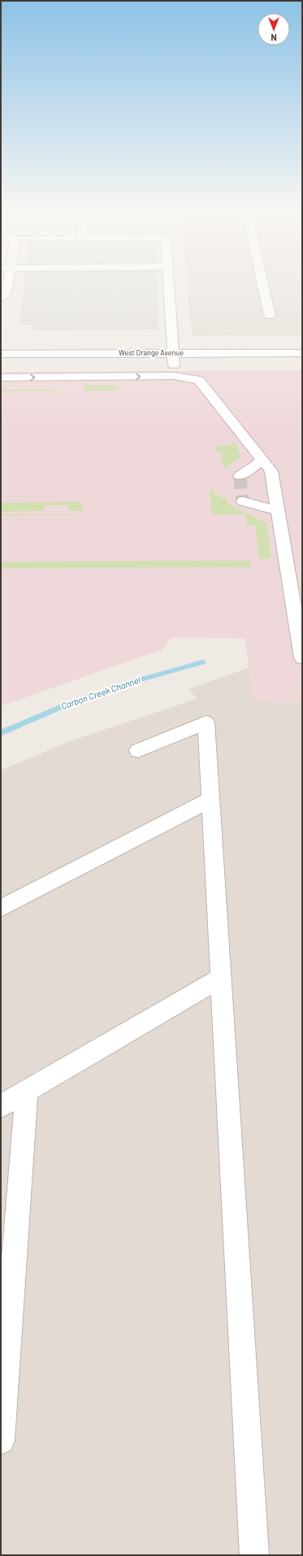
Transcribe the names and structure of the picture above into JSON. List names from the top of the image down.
{
  "streets": {
    "street": ["West Orange Avenue"]
  },
  "water": ["Carbon Creek Channel"],
  "north": "bottom"
}
